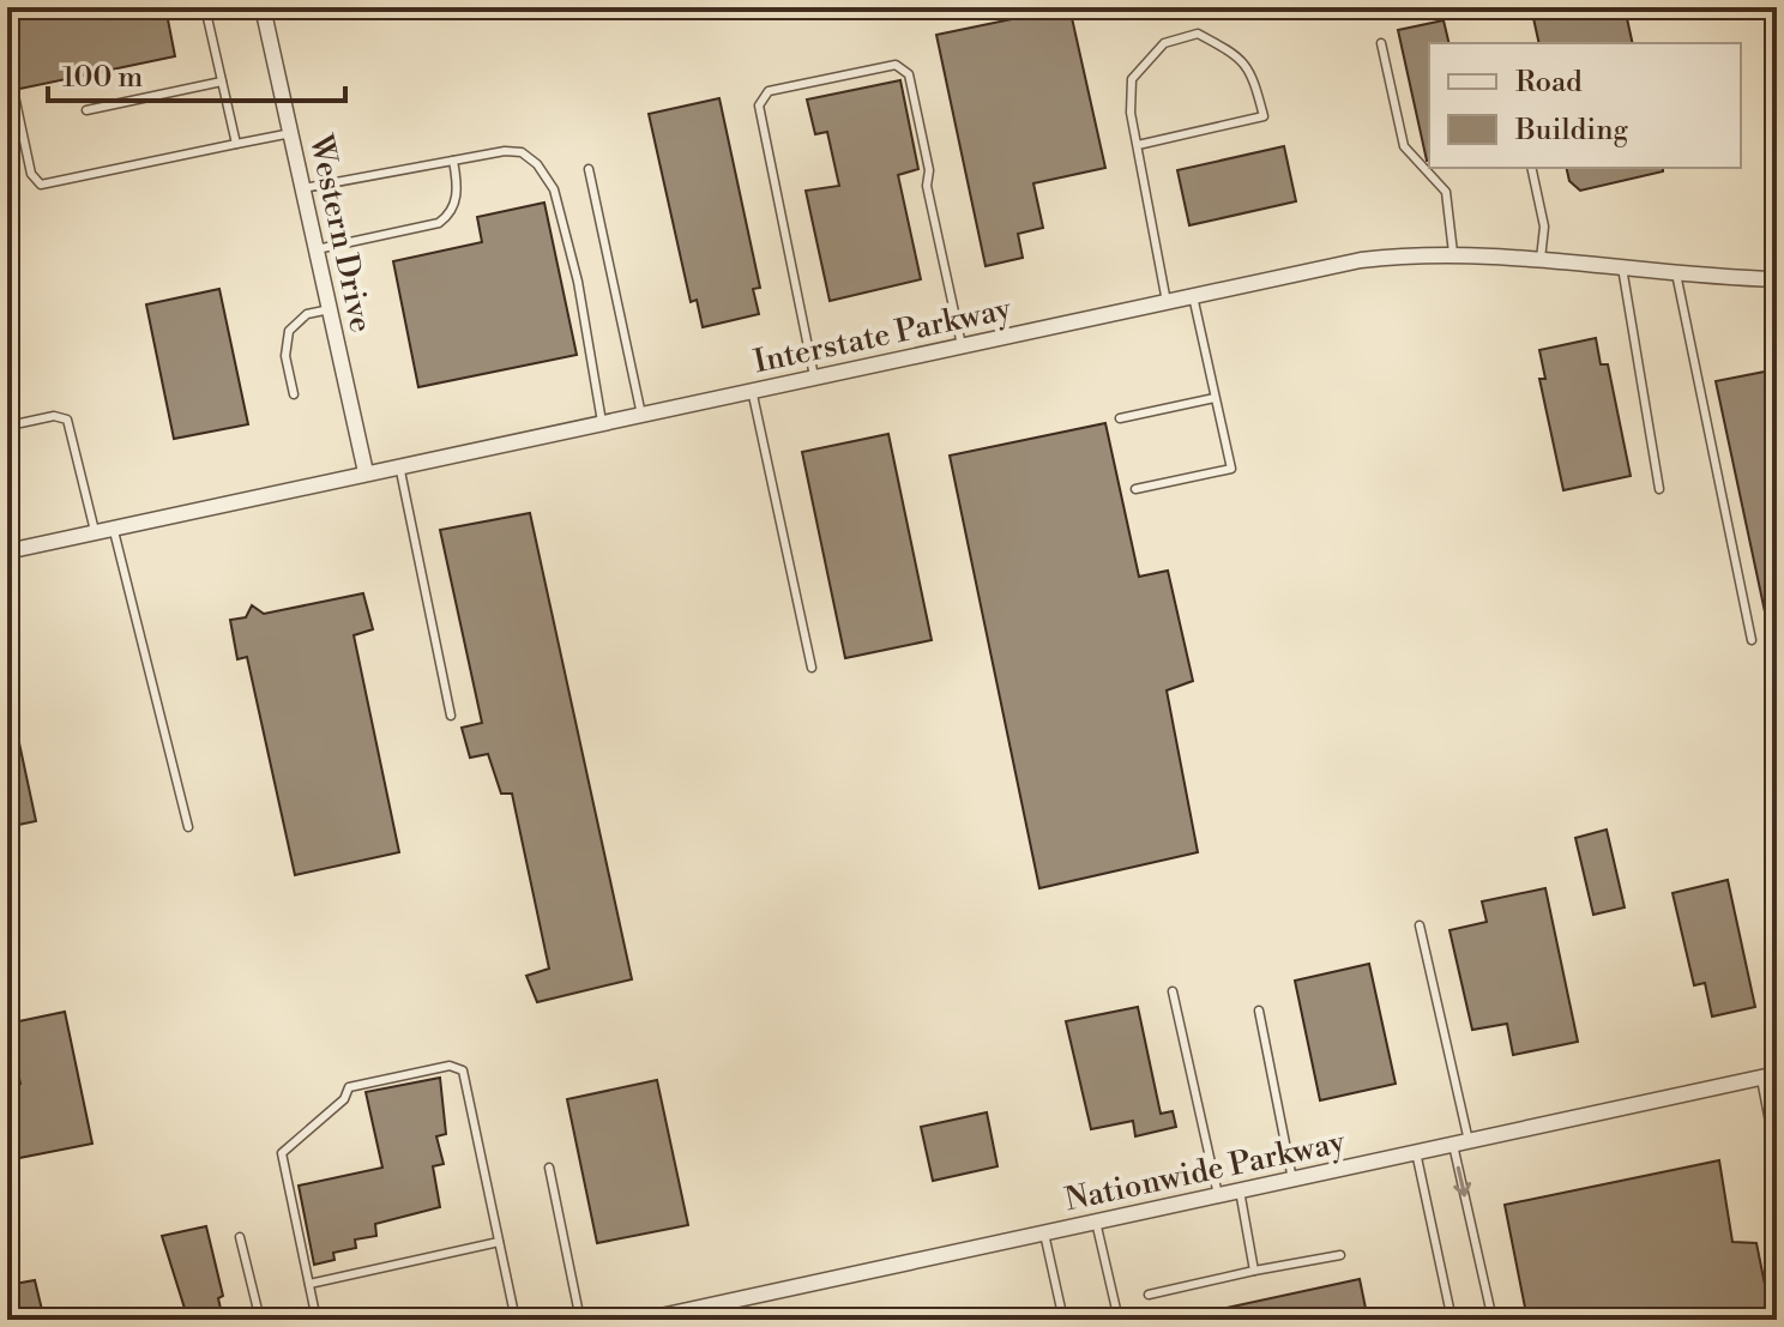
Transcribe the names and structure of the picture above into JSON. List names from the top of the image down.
{
  "streets": {
    "street": ["Western Drive", "Interstate Parkway", "Nationwide Parkway"]
  },
  "crossings": [
    ["Western Drive", "Interstate Parkway"]
  ],
  "legend": ["Road", "Building"],
  "scale_bar": "100 m"
}
